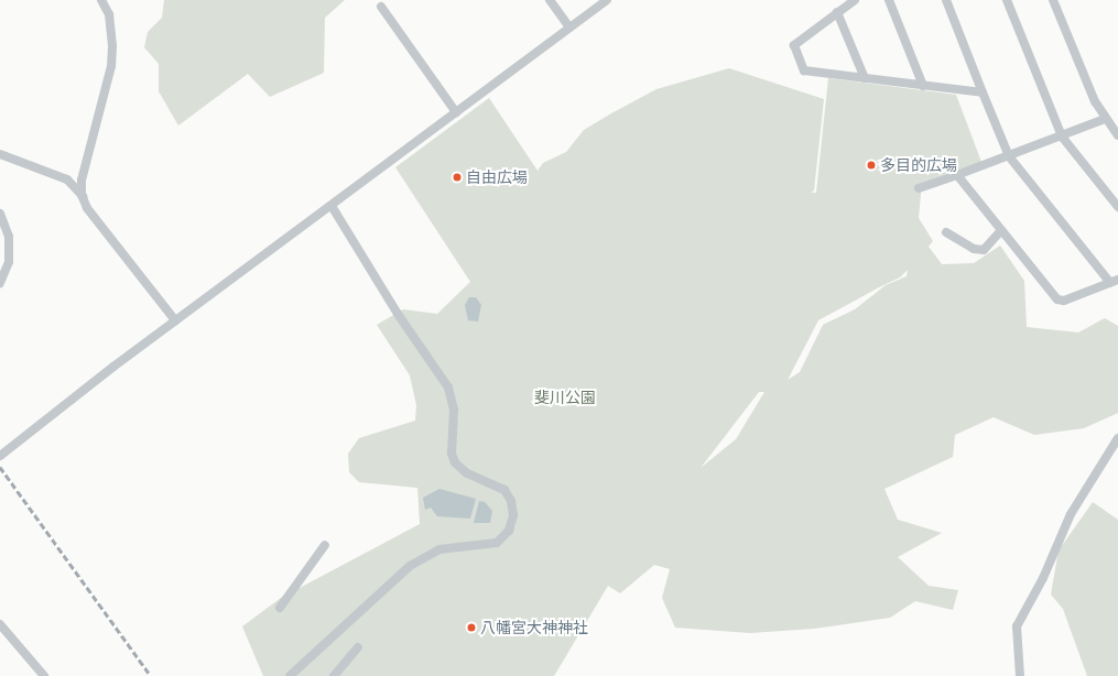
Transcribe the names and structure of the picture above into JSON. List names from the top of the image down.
{
  "parks": ["斐川公園"],
  "places": ["多目的広場", "自由広場", "八幡宮大神神社"]
}
